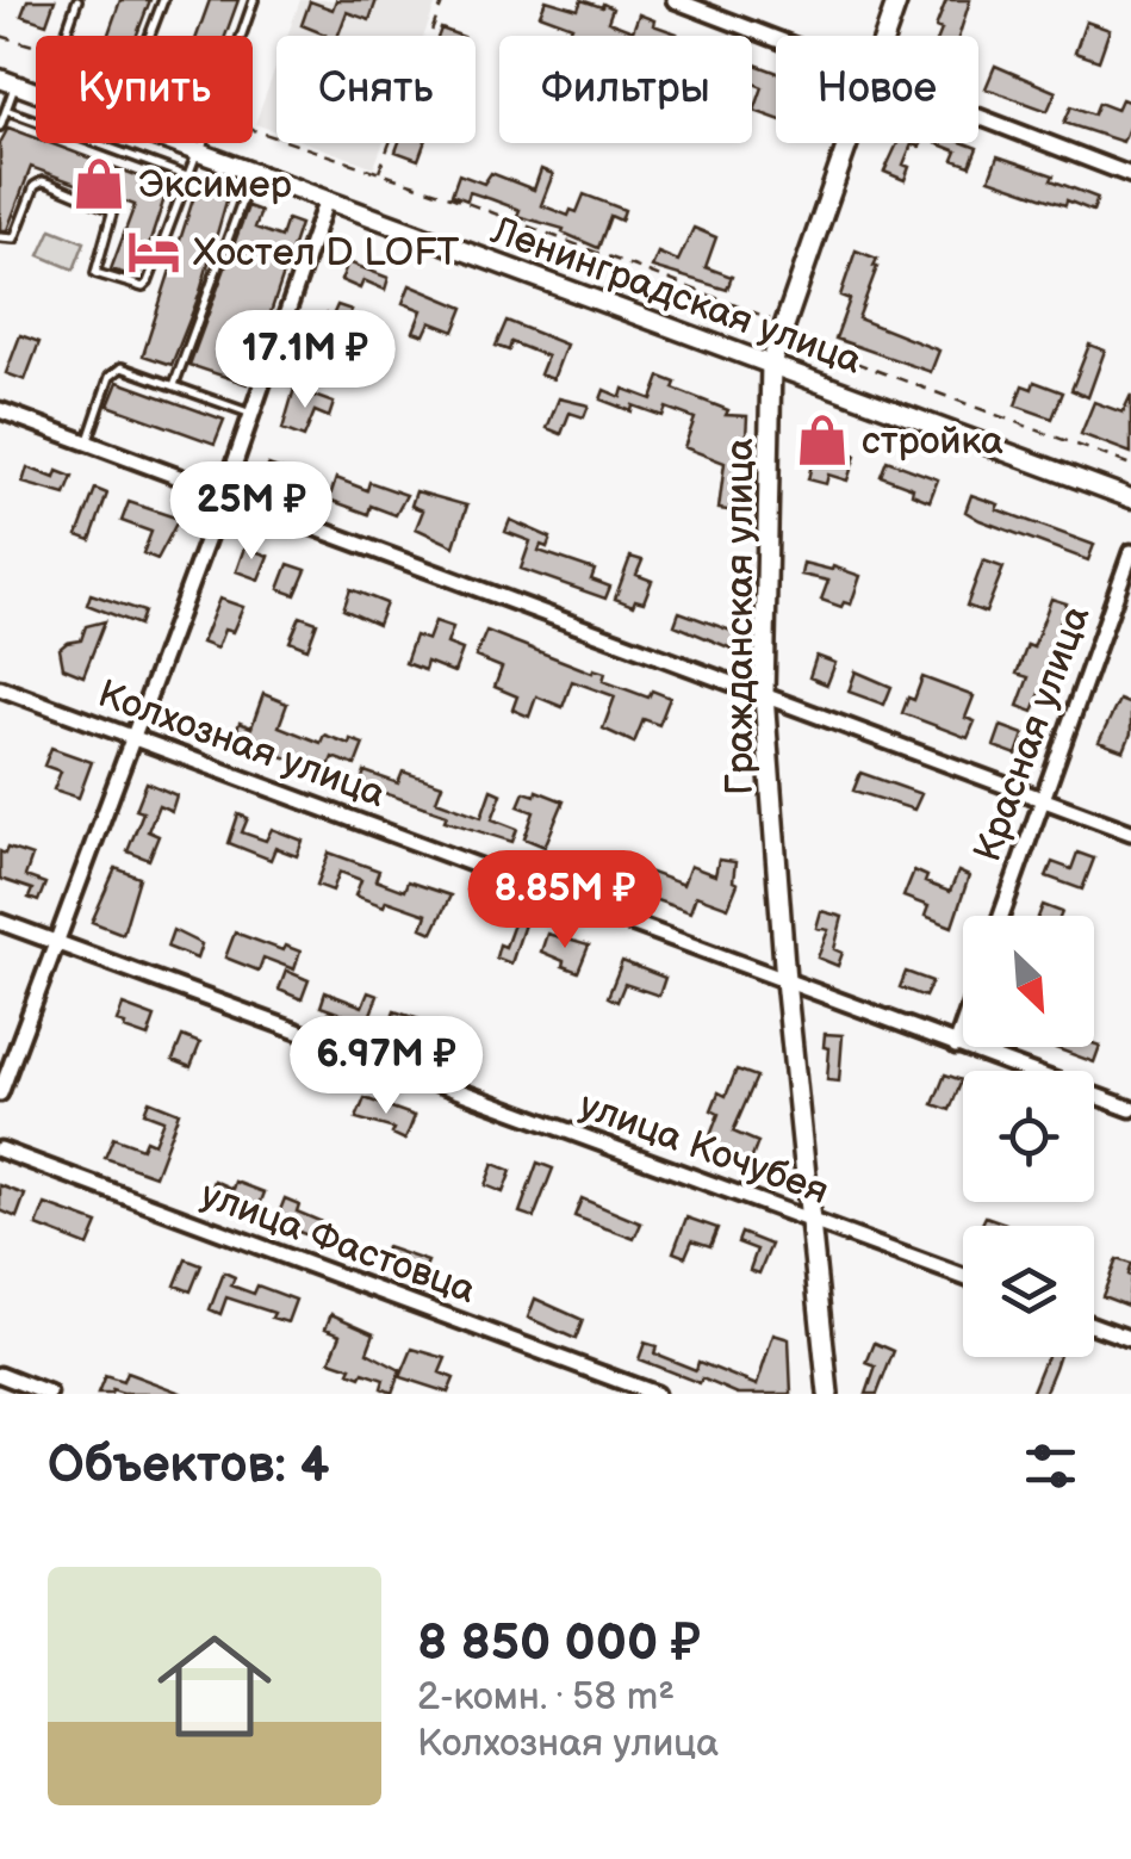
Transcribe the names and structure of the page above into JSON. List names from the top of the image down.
{
  "streets": {
    "main road": ["Гражданская улица"],
    "street": [
      "Ленинградская улица",
      "Красная улица",
      "Колхозная улица",
      "улица Кочубея",
      "улица Фастовца"
    ]
  },
  "crossings": [
    ["Ленинградская улица", "Гражданская улица"],
    ["Гражданская улица", "Колхозная улица"],
    ["Гражданская улица", "улица Кочубея"]
  ],
  "places": {
    "shop": ["Эксимер", "стройка"],
    "hotel": ["Хостел D LOFT"]
  },
  "north": "bottom right",
  "page": {
    "chip": [
      "Купить",
      "Снять",
      "Фильтры",
      "Новое"
    ],
    "price": [
      "17.1M ₽",
      "25M ₽",
      "8.85M ₽",
      "6.97M ₽"
    ],
    "heading": "Объектов: 4",
    "list": [
      {
        "name": "8 850 000 ₽",
        "note": "2-комн. · 58 m² · Колхозная улица"
      }
    ]
  }
}
